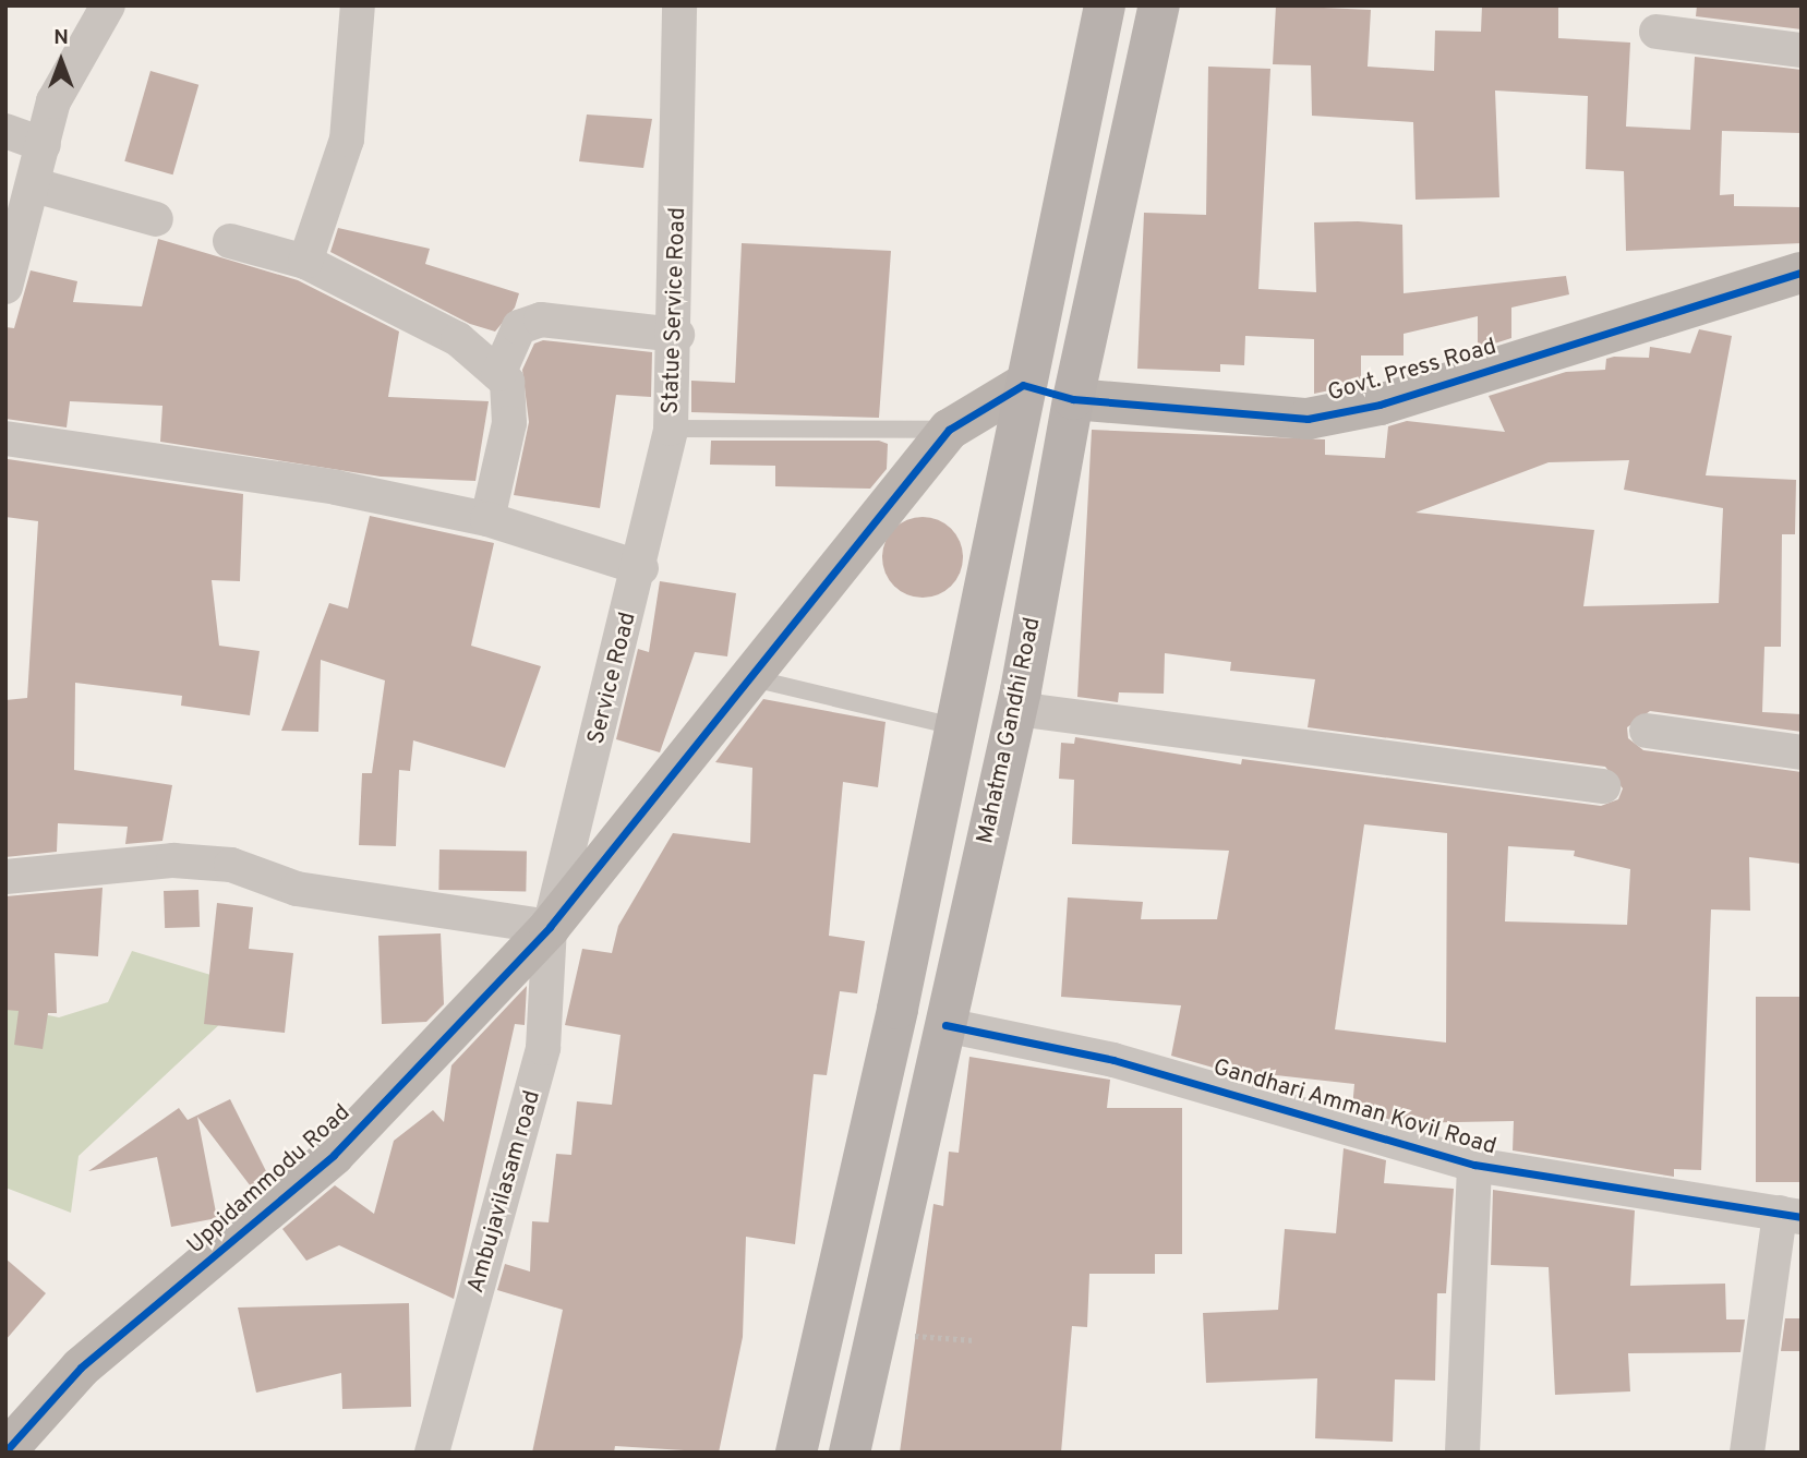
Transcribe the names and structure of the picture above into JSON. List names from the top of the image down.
{
  "streets": {
    "main road": ["Mahatma Gandhi Road"],
    "street": [
      "Statue Service Road",
      "Govt. Press Road",
      "Service Road",
      "Gandhari Amman Kovil Road",
      "Uppidammodu Road",
      "Ambujavilasam road"
    ]
  },
  "crossings": [
    ["Statue Service Road", "Service Road"],
    ["Statue Service Road", "Uppidammodu Road"],
    ["Govt. Press Road", "Mahatma Gandhi Road"],
    ["Service Road", "Uppidammodu Road"],
    ["Service Road", "Ambujavilasam road"],
    ["Mahatma Gandhi Road", "Gandhari Amman Kovil Road"],
    ["Uppidammodu Road", "Ambujavilasam road"]
  ],
  "north": "top"
}
